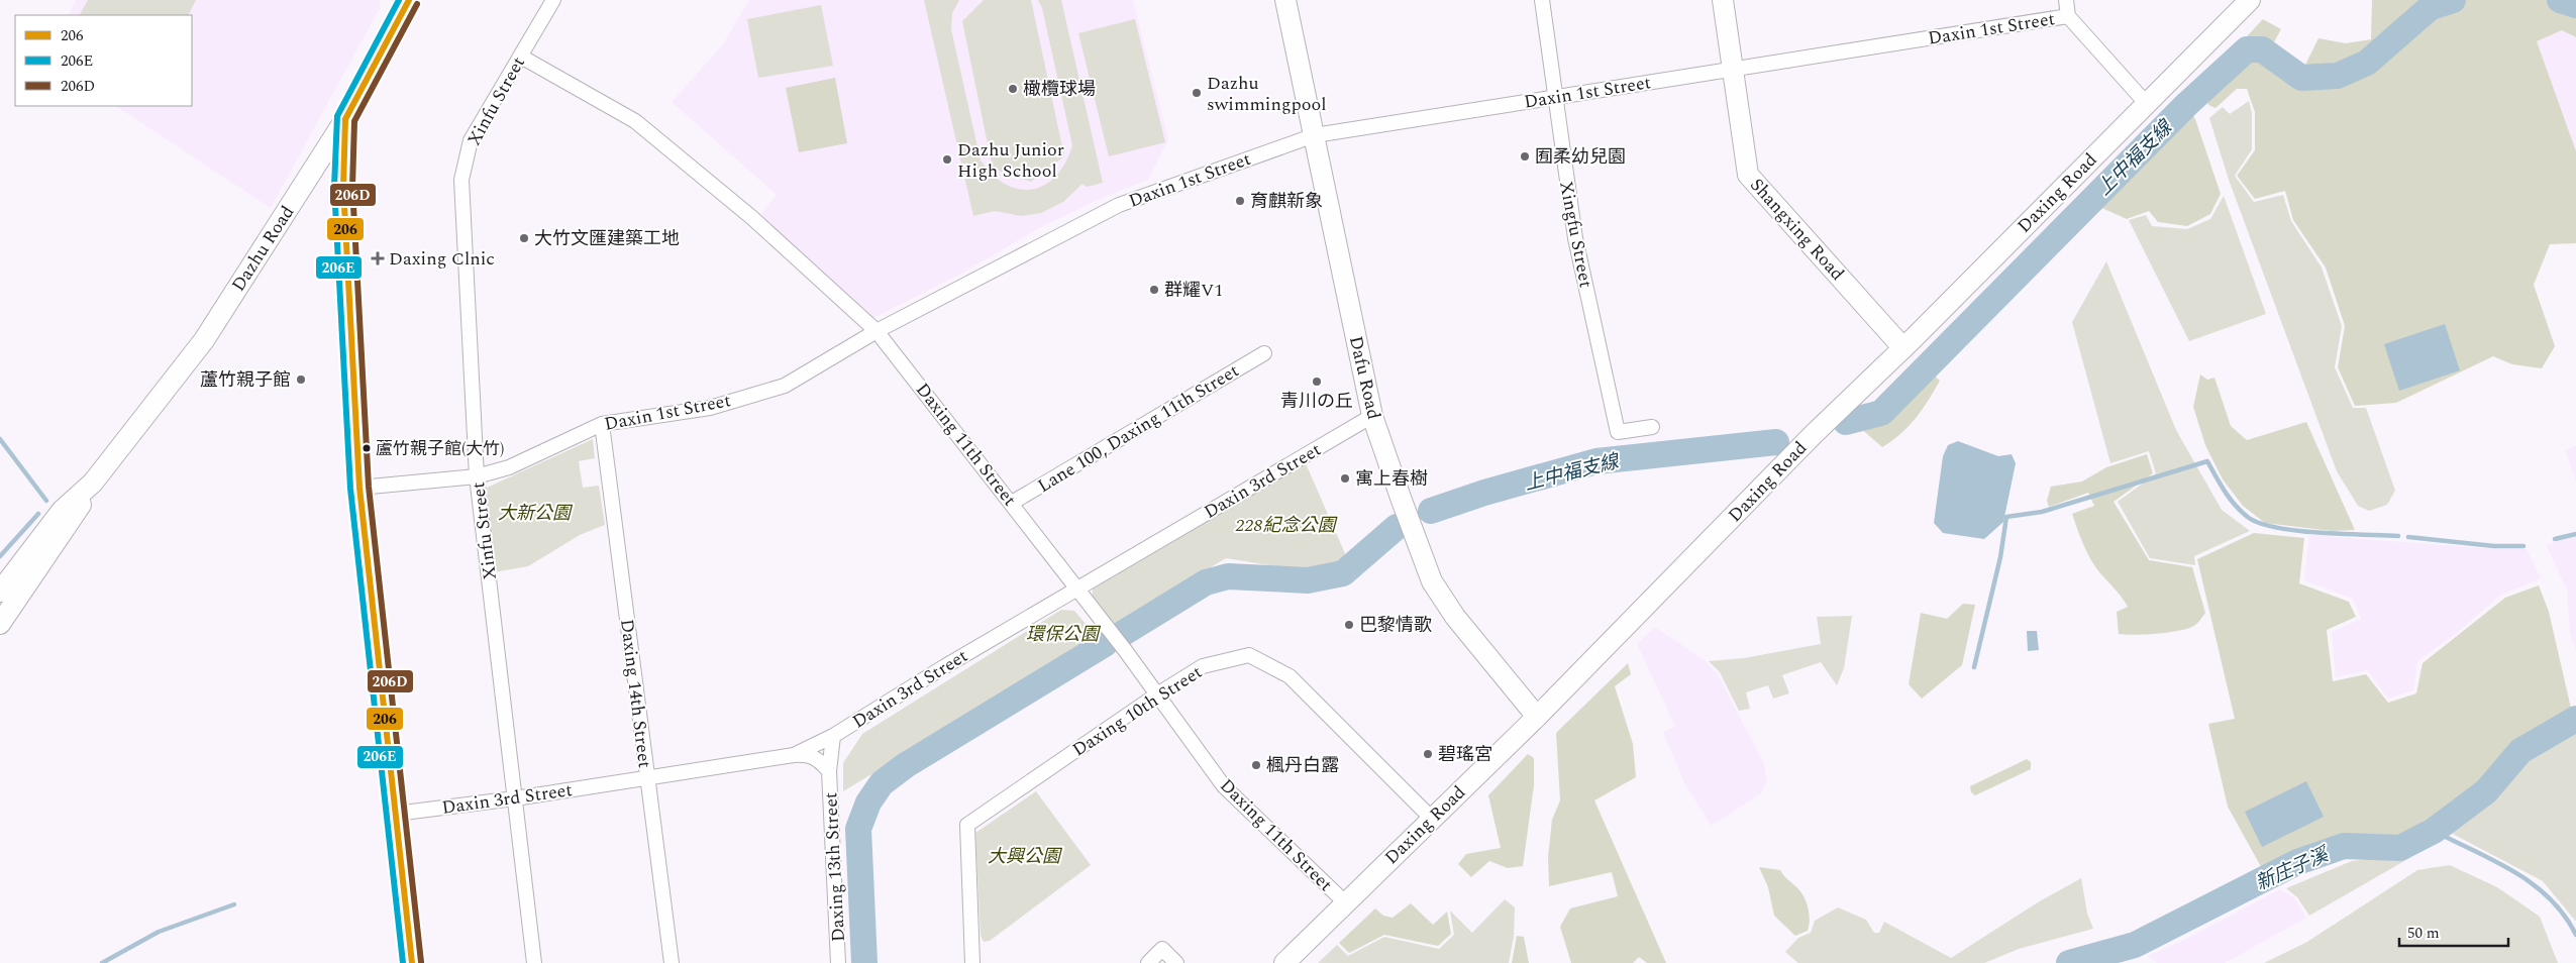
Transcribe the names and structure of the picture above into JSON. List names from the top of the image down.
{
  "streets": {
    "street": [
      "Daxin 1st Street",
      "Xinfu Street",
      "Daxing Road",
      "Shangxing Road",
      "Xingfu Street",
      "Dazhu Road",
      "Dafu Road",
      "Lane 100, Daxing 11th Street",
      "Daxing 11th Street",
      "Daxin 3rd Street",
      "Daxing 14th Street",
      "Daxing 10th Street",
      "Daxing 13th Street"
    ]
  },
  "crossings": [
    ["Daxin 1st Street", "Xinfu Street"],
    ["Daxin 1st Street", "Shangxing Road"],
    ["Daxin 1st Street", "Xingfu Street"],
    ["Daxin 1st Street", "Dafu Road"],
    ["Daxin 1st Street", "Daxing 11th Street"],
    ["Daxin 1st Street", "Daxing 14th Street"],
    ["Xinfu Street", "Daxing 11th Street"],
    ["Xinfu Street", "Daxin 3rd Street"],
    ["Daxing Road", "Shangxing Road"],
    ["Daxing Road", "Dafu Road"],
    ["Daxing Road", "Daxing 11th Street"],
    ["Daxing Road", "Daxing 10th Street"],
    ["Dafu Road", "Daxin 3rd Street"],
    ["Lane 100, Daxing 11th Street", "Daxing 11th Street"],
    ["Daxing 11th Street", "Daxin 3rd Street"],
    ["Daxing 11th Street", "Daxing 10th Street"],
    ["Daxin 3rd Street", "Daxing 14th Street"],
    ["Daxin 3rd Street", "Daxing 13th Street"]
  ],
  "water": ["上中福支線", "新庄子溪"],
  "parks": [
    "大新公園",
    "228紀念公園",
    "環保公園",
    "大興公園"
  ],
  "places": {
    "other": [
      "橄欖球場",
      "Dazhu swimmingpool",
      "囿柔幼兒園",
      "Dazhu Junior High School",
      "育麒新象",
      "大竹文匯建築工地",
      "群耀V1",
      "蘆竹親子館",
      "青川の丘",
      "蘆竹親子館(大竹)",
      "寓上春樹",
      "巴黎情歌",
      "碧瑤宮",
      "楓丹白露"
    ],
    "health": ["Daxing Clnic"]
  },
  "lines": ["transit line 206", "transit line 206E", "transit line 206D"],
  "legend": ["206", "206E", "206D"],
  "scale_bar": "50 m"
}
